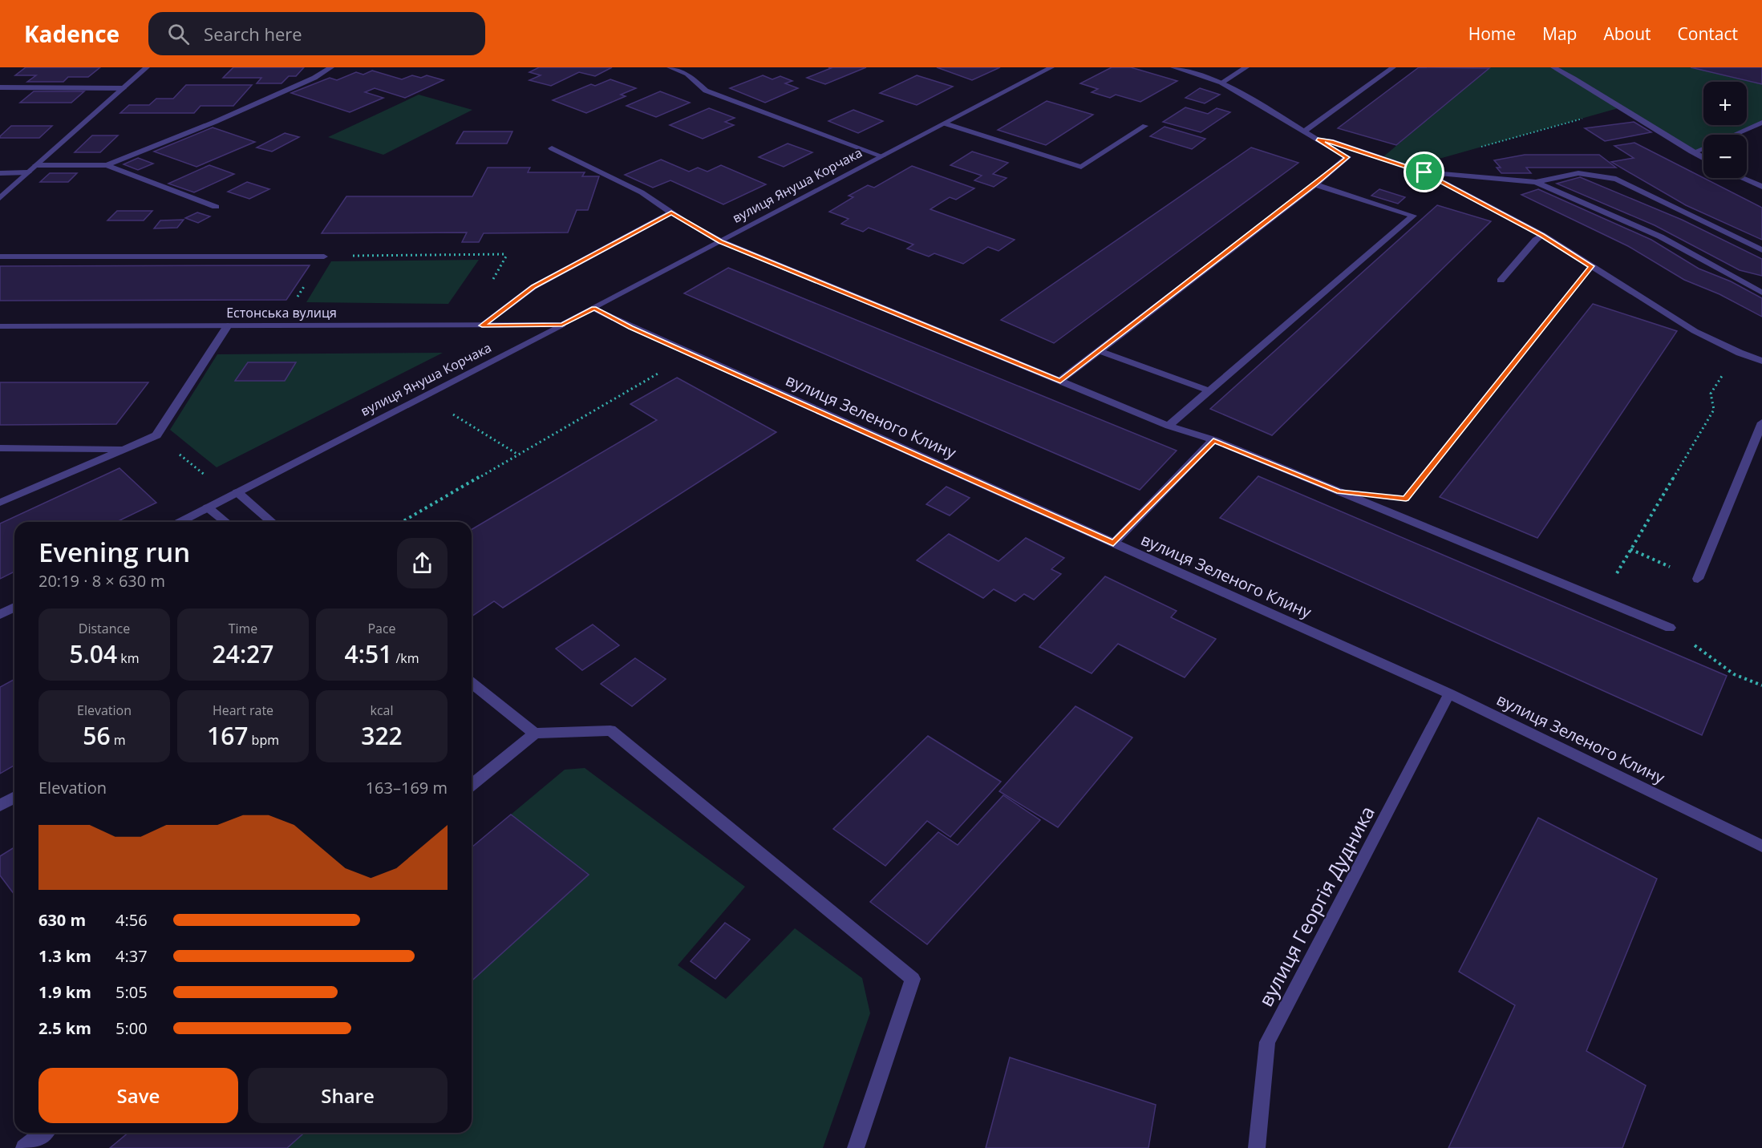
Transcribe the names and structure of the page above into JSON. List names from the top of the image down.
{
  "streets": {
    "street": [
      "вулиця Януша Корчака",
      "Естонська вулиця",
      "вулиця Зеленого Клину",
      "вулиця Георгія Дудника"
    ]
  },
  "crossings": [
    ["вулиця Януша Корчака", "Естонська вулиця"],
    ["вулиця Януша Корчака", "вулиця Зеленого Клину"],
    ["вулиця Зеленого Клину", "вулиця Георгія Дудника"]
  ],
  "page": {
    "header": "Kadence",
    "search": "Search here",
    "nav": [
      "Home",
      "Map",
      "About",
      "Contact"
    ],
    "map_buttons": ["+", "−"],
    "heading": ["Evening run", "20:19 · 8 × 630 m"],
    "stats": [
      ["Distance", "5.04 km"],
      ["Time", "24:27"],
      ["Pace", "4:51 /km"],
      ["Elevation", "56 m"],
      ["Heart rate", "167 bpm"],
      ["kcal", "322"]
    ],
    "chart": ["Elevation", "163–169 m"],
    "list": [
      {
        "name": "630 m",
        "note": "4:56"
      },
      {
        "name": "1.3 km",
        "note": "4:37"
      },
      {
        "name": "1.9 km",
        "note": "5:05"
      },
      {
        "name": "2.5 km",
        "note": "5:00"
      }
    ],
    "buttons": ["Save", "Share"]
  }
}
